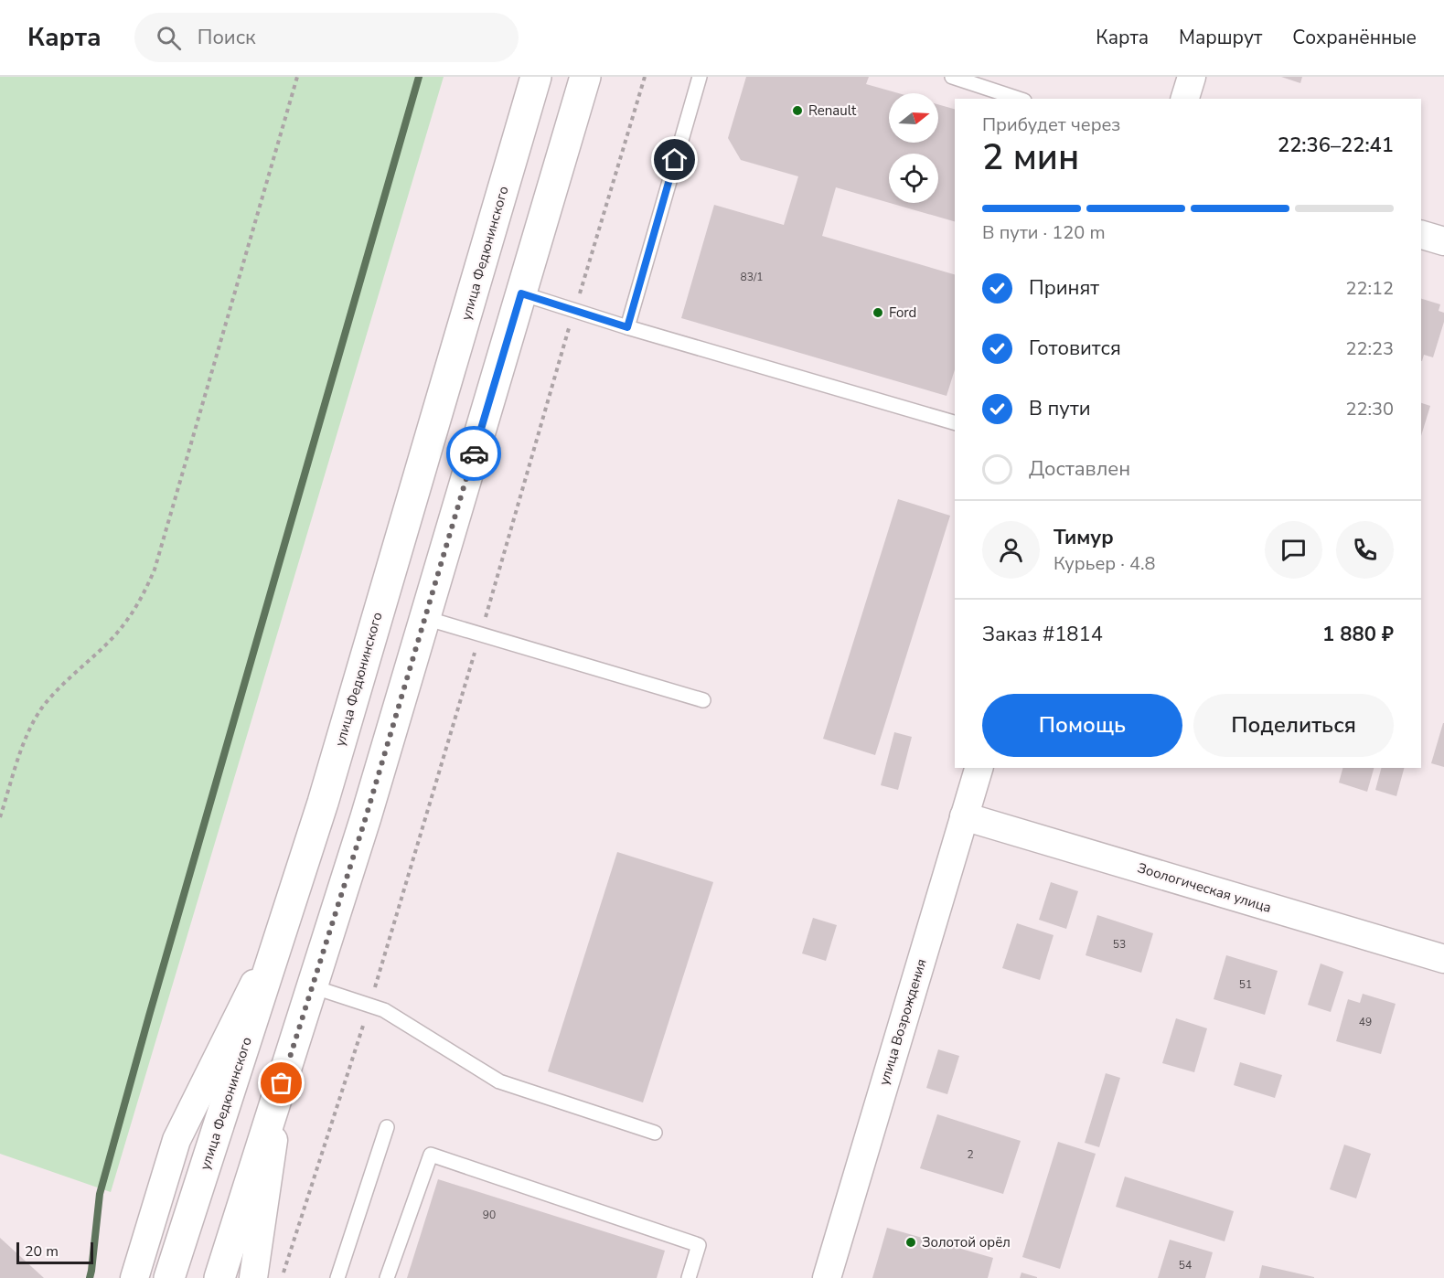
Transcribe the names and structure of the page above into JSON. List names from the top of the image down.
{
  "streets": {
    "highway": ["улица Федюнинского"],
    "street": ["Зоологическая улица", "улица Возрождения"]
  },
  "crossings": [
    ["Зоологическая улица", "улица Возрождения"]
  ],
  "places": ["Renault", "Ford", "Золотой орёл"],
  "house_numbers": [
    "83/1",
    "53",
    "51",
    "49",
    "2",
    "90",
    "54"
  ],
  "scale_bar": "20 m",
  "north": "right",
  "page": {
    "header": "Карта",
    "search": "Поиск",
    "nav": ["Карта", "Маршрут", "Сохранённые"],
    "heading": ["2 мин", "Прибудет через", "22:36–22:41"],
    "panel": [
      "Тимур",
      "Курьер · 4.8",
      "Заказ #1814",
      "1 880 ₽"
    ],
    "bar": "В пути · 120 m",
    "list": [
      ["Принят", "22:12"],
      ["Готовится", "22:23"],
      ["В пути", "22:30"],
      "Доставлен"
    ],
    "buttons": ["Помощь", "Поделиться"],
    "scale": "20 m"
  }
}
